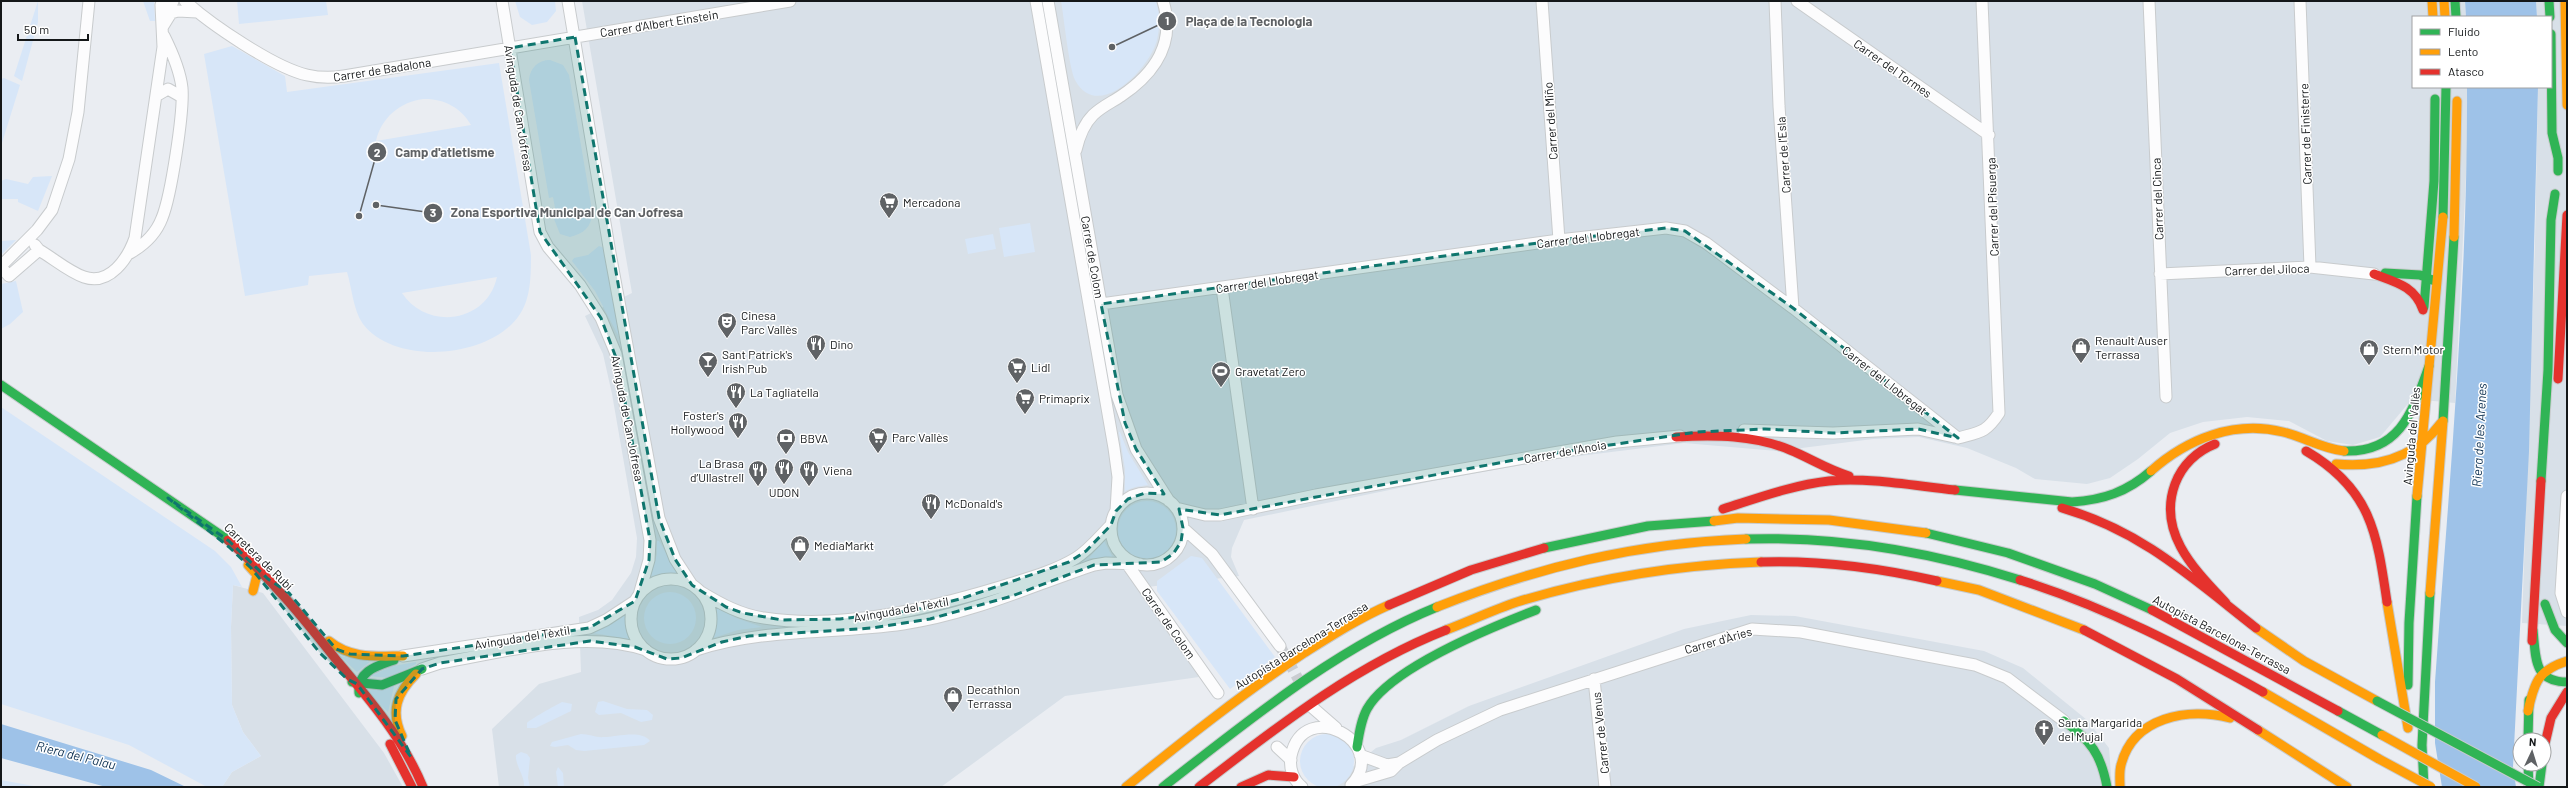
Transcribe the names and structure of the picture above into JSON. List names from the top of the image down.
{
  "streets": {
    "main road": ["Avinguda del Vallès", "Carretera de Rubí", "Autopista Barcelona-Terrassa"],
    "street": [
      "Carrer d'Albert Einstein",
      "Carrer del Tormes",
      "Carrer de Badalona",
      "Avinguda de Can Jofresa",
      "Carrer del Miño",
      "Carrer de Finisterre",
      "Carrer de l'Esla",
      "Carrer del Cinca",
      "Carrer del Pisuerga",
      "Carrer del Llobregat",
      "Carrer de Colom",
      "Carrer del Jiloca",
      "Carrer de l'Anoia",
      "Avinguda del Tèxtil",
      "Carrer d'Àries",
      "Carrer de Venus"
    ]
  },
  "crossings": [
    ["Carrer d'Albert Einstein", "Carrer de Badalona"],
    ["Carrer d'Albert Einstein", "Avinguda de Can Jofresa"],
    ["Carrer del Tormes", "Carrer del Pisuerga"],
    ["Carrer de Badalona", "Avinguda de Can Jofresa"],
    ["Avinguda de Can Jofresa", "Avinguda del Tèxtil"],
    ["Carrer del Miño", "Carrer del Llobregat"],
    ["Carrer de Finisterre", "Carrer del Jiloca"],
    ["Carrer de l'Esla", "Carrer del Llobregat"],
    ["Carrer del Cinca", "Carrer del Jiloca"],
    ["Carrer del Pisuerga", "Carrer del Llobregat"],
    ["Carrer del Pisuerga", "Carrer de l'Anoia"],
    ["Carrer del Llobregat", "Carrer de Colom"],
    ["Carrer del Llobregat", "Carrer de l'Anoia"],
    ["Carrer de Colom", "Carrer de l'Anoia"],
    ["Carrer de Colom", "Avinguda del Tèxtil"],
    ["Carrer de l'Anoia", "Avinguda del Tèxtil"],
    ["Carrer d'Àries", "Carrer de Venus"]
  ],
  "water": ["Riera de les Arenes", "Riera del Palau"],
  "places": {
    "other": ["Plaça de la Tecnologia", "Zona Esportiva Municipal de Can Jofresa", "Camp d'atletisme"],
    "supermarket": [
      "Mercadona",
      "Lidl",
      "Primaprix",
      "Parc Vallès"
    ],
    "theatre": ["Cinesa Parc Vallès"],
    "restaurant": [
      "Dino",
      "La Tagliatella",
      "Foster's Hollywood",
      "UDON",
      "La Brasa d’Ullastrell",
      "Viena",
      "McDonald's"
    ],
    "shop": [
      "Renault Auser Terrassa",
      "Stern Motor",
      "MediaMarkt",
      "Decathlon Terrassa"
    ],
    "bar": ["Sant Patrick's Irish Pub"],
    "sports": ["Gravetat Zero"],
    "bank": ["BBVA"],
    "church": ["Santa Margarida del Mujal"]
  },
  "legend": ["Fluido", "Lento", "Atasco"],
  "scale_bar": "50 m",
  "north": "top"
}
